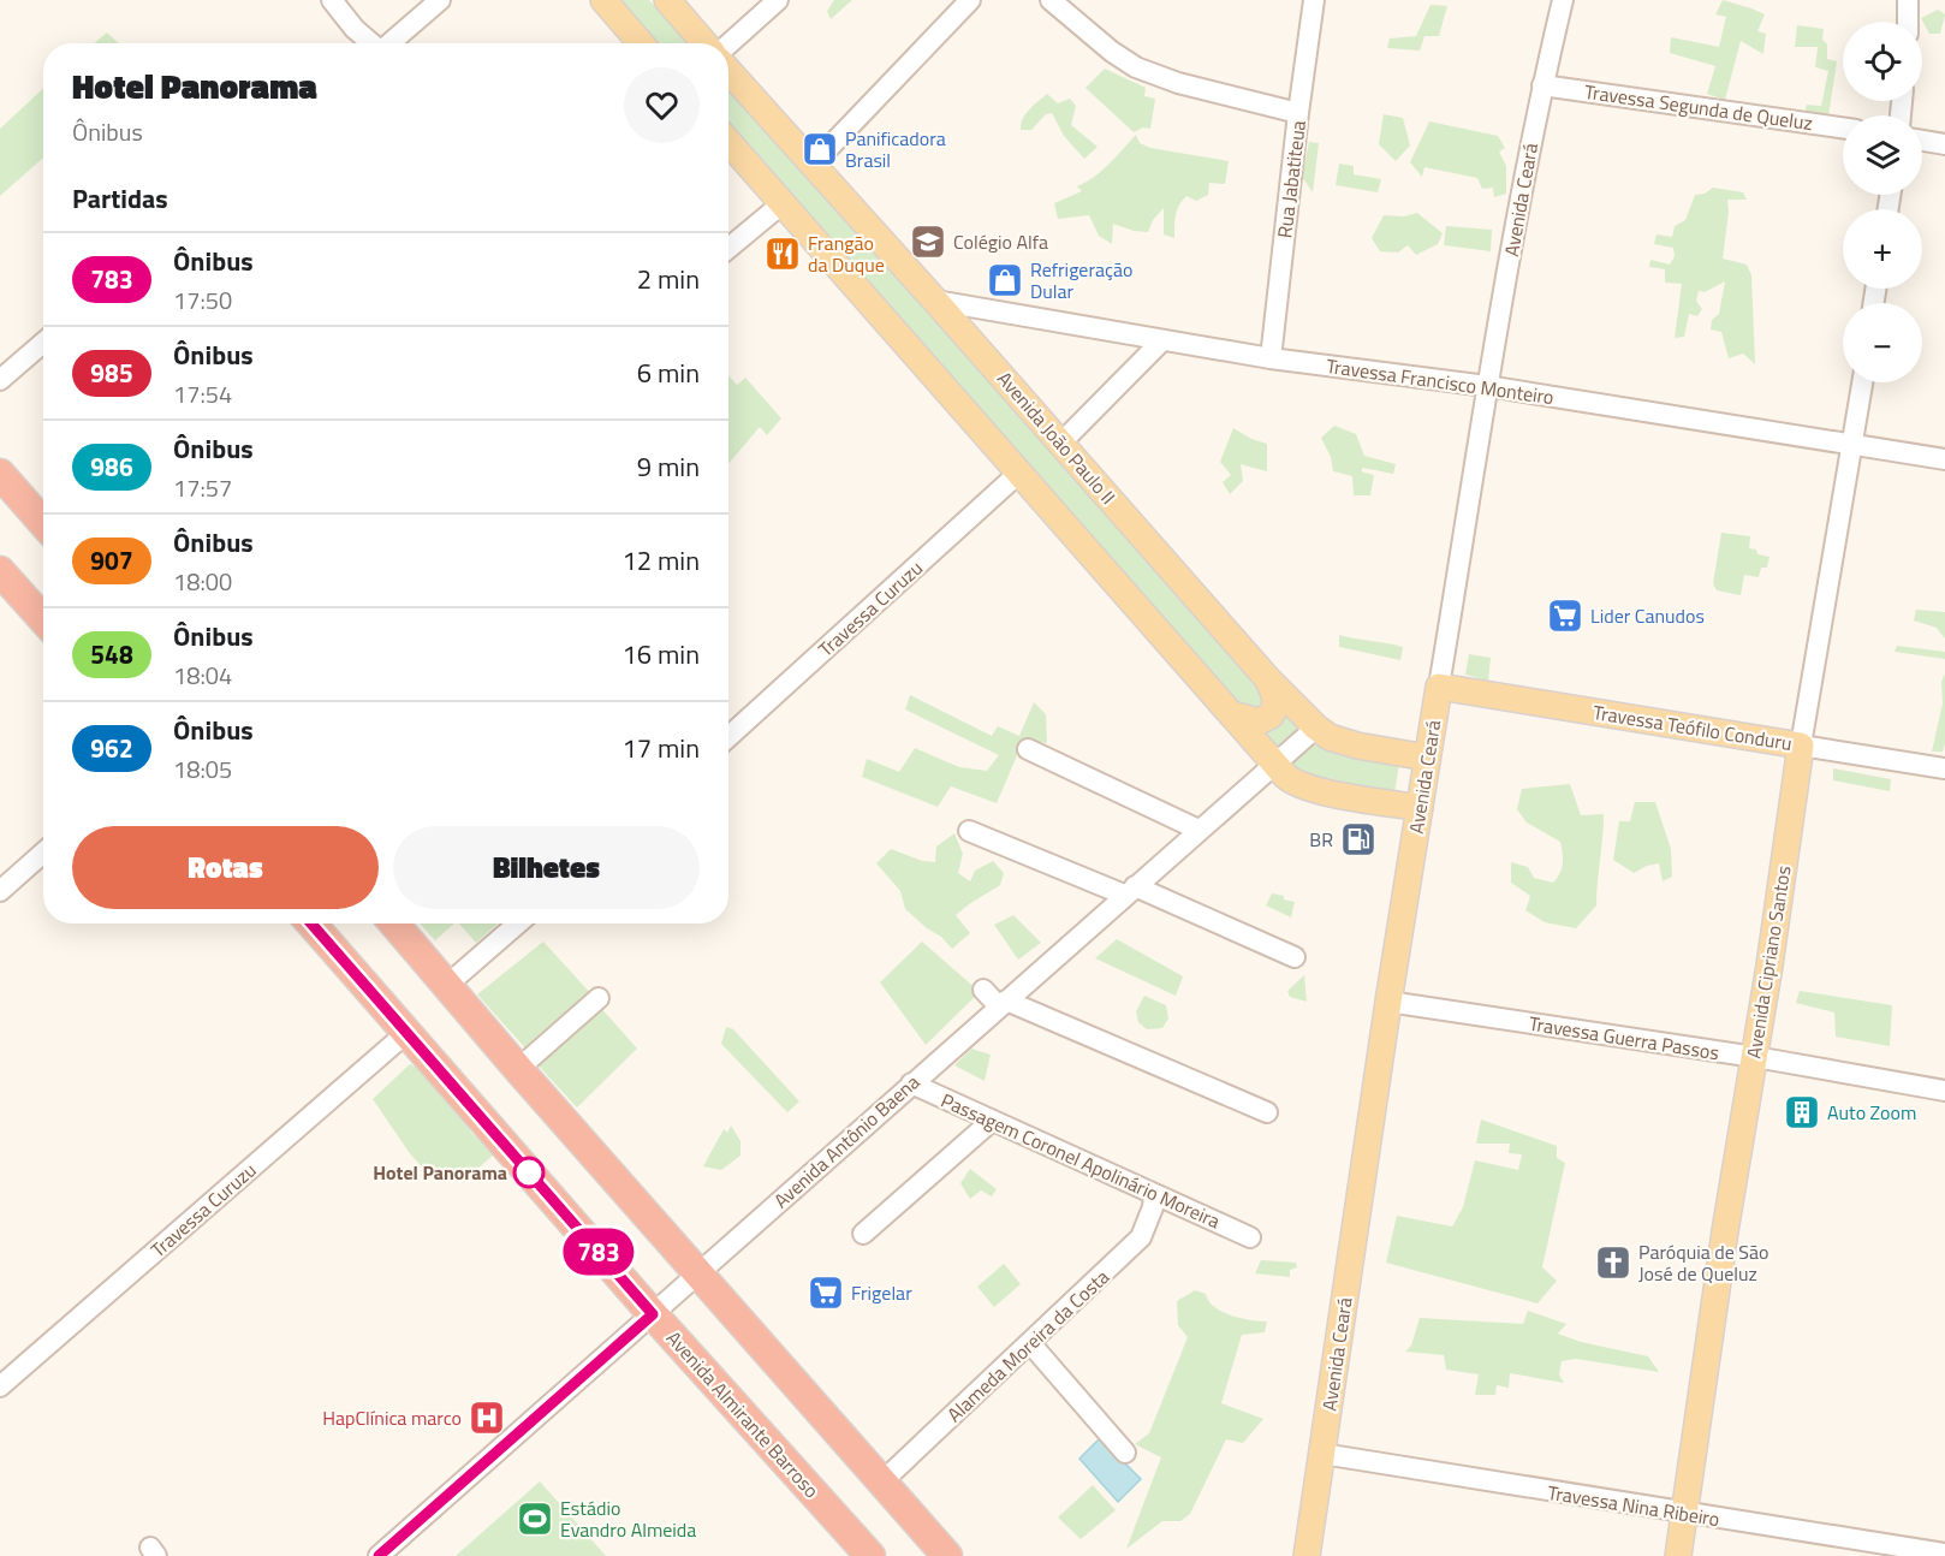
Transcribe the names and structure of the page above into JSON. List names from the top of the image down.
{
  "streets": {
    "highway": ["Avenida Almirante Barroso"],
    "main road": [
      "Avenida Ceará",
      "Avenida João Paulo II",
      "Travessa Teófilo Conduru",
      "Avenida Cipriano Santos"
    ],
    "street": [
      "Travessa Segunda de Queluz",
      "Rua Jabatiteua",
      "Travessa Francisco Monteiro",
      "Travessa Curuzu",
      "Travessa Guerra Passos",
      "Avenida Antônio Baena",
      "Passagem Coronel Apolinário Moreira",
      "Alameda Moreira da Costa",
      "Travessa Nina Ribeiro"
    ]
  },
  "crossings": [
    ["Travessa Segunda de Queluz", "Avenida Ceará"],
    ["Rua Jabatiteua", "Travessa Francisco Monteiro"],
    ["Avenida Ceará", "Travessa Francisco Monteiro"],
    ["Avenida Ceará", "Avenida João Paulo II"],
    ["Avenida Ceará", "Travessa Teófilo Conduru"],
    ["Avenida Ceará", "Travessa Guerra Passos"],
    ["Avenida Ceará", "Travessa Nina Ribeiro"],
    ["Travessa Francisco Monteiro", "Avenida João Paulo II"],
    ["Travessa Francisco Monteiro", "Avenida Cipriano Santos"],
    ["Avenida João Paulo II", "Avenida Antônio Baena"],
    ["Travessa Curuzu", "Avenida Almirante Barroso"],
    ["Travessa Teófilo Conduru", "Avenida Cipriano Santos"],
    ["Avenida Cipriano Santos", "Travessa Guerra Passos"],
    ["Avenida Cipriano Santos", "Travessa Nina Ribeiro"],
    ["Avenida Antônio Baena", "Passagem Coronel Apolinário Moreira"],
    ["Avenida Antônio Baena", "Avenida Almirante Barroso"],
    ["Passagem Coronel Apolinário Moreira", "Alameda Moreira da Costa"]
  ],
  "places": {
    "shop": ["Panificadora Brasil", "Refrigeração Dular"],
    "school or university": ["Colégio Alfa"],
    "restaurant": ["Frangão da Duque"],
    "supermarket": ["Lider Canudos", "Frigelar"],
    "fuel station": ["BR"],
    "building": ["Auto Zoom"],
    "other": ["Hotel Panorama"],
    "church": ["Paróquia de São José de Queluz"],
    "hospital": ["HapClínica marco"],
    "sports": ["Estádio Evandro Almeida"]
  },
  "lines": ["bus line 783"],
  "page": {
    "on_map": "783",
    "map_buttons": ["+", "−"],
    "heading": [
      ["Hotel Panorama", "Ônibus"],
      "Partidas"
    ],
    "list": [
      {
        "mark": "783",
        "name": "Ônibus",
        "note": "17:50",
        "value": "2 min"
      },
      {
        "mark": "985",
        "name": "Ônibus",
        "note": "17:54",
        "value": "6 min"
      },
      {
        "mark": "986",
        "name": "Ônibus",
        "note": "17:57",
        "value": "9 min"
      },
      {
        "mark": "907",
        "name": "Ônibus",
        "note": "18:00",
        "value": "12 min"
      },
      {
        "mark": "548",
        "name": "Ônibus",
        "note": "18:04",
        "value": "16 min"
      },
      {
        "mark": "962",
        "name": "Ônibus",
        "note": "18:05",
        "value": "17 min"
      }
    ],
    "buttons": ["Rotas", "Bilhetes"]
  }
}
